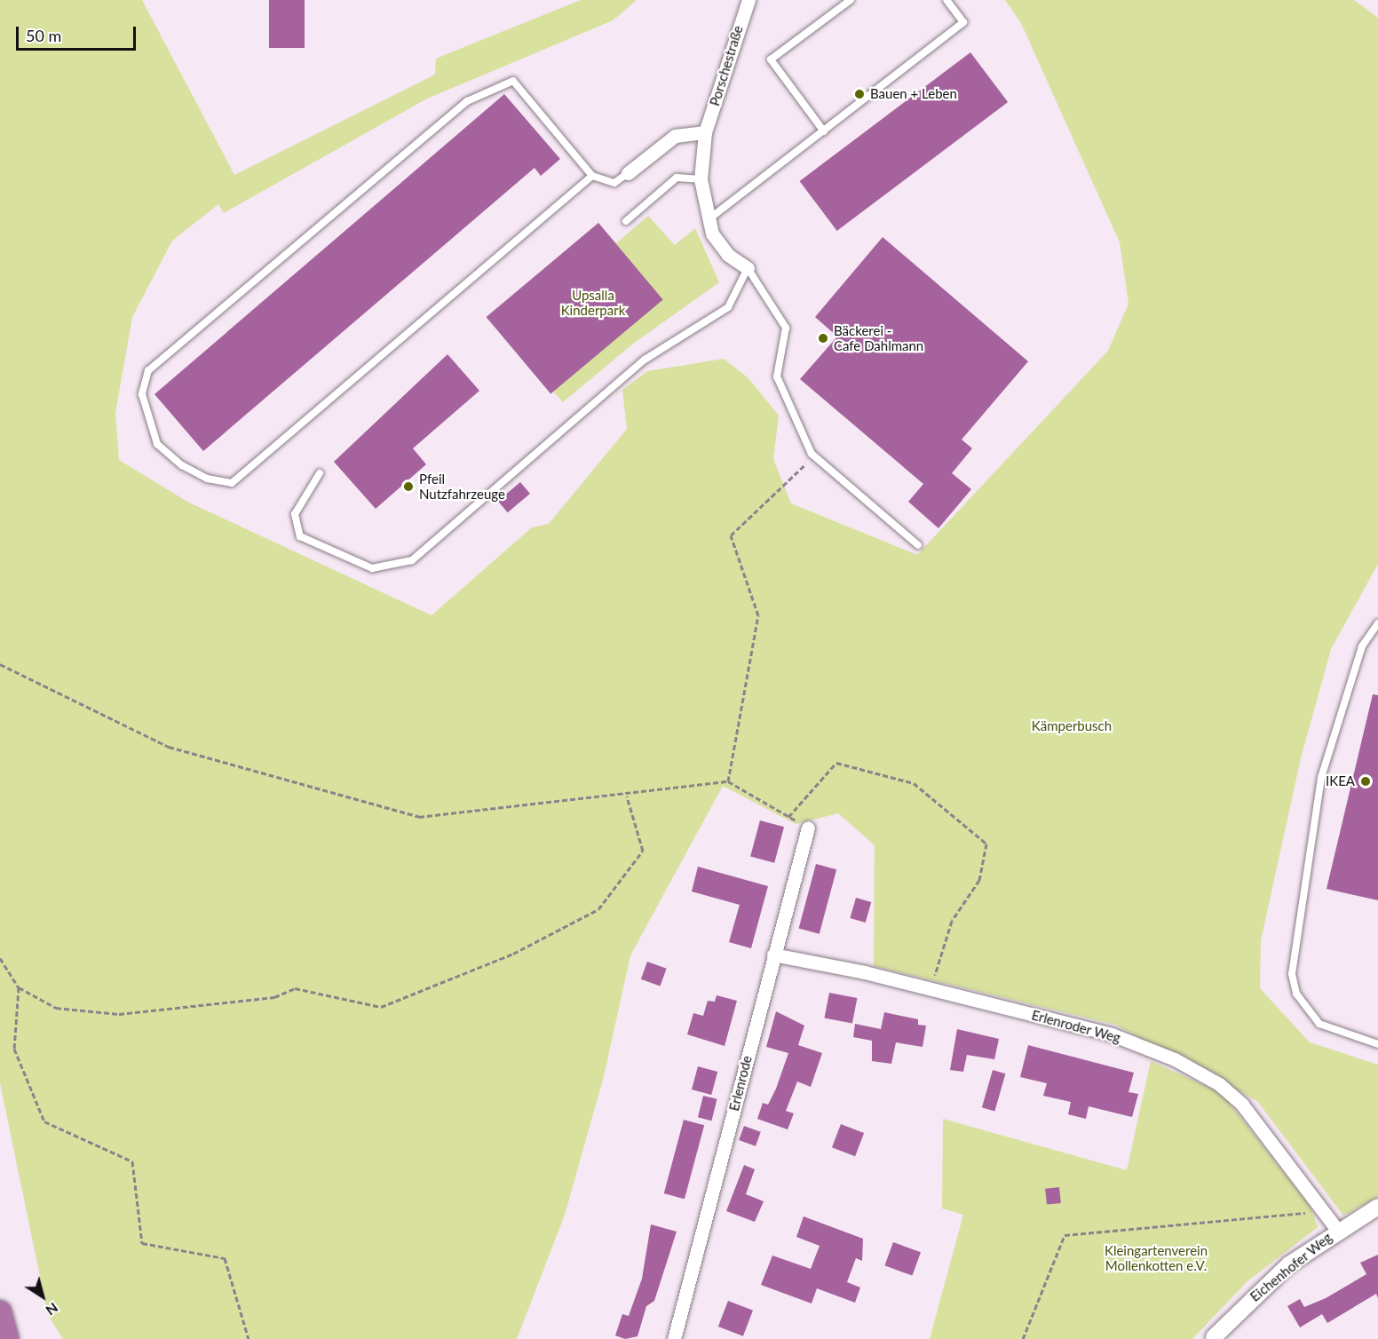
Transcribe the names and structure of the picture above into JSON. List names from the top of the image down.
{
  "streets": {
    "street": [
      "Porschestraße",
      "Erlenroder Weg",
      "Erlenrode",
      "Eichenhofer Weg"
    ]
  },
  "crossings": [
    ["Erlenroder Weg", "Erlenrode"],
    ["Erlenroder Weg", "Eichenhofer Weg"]
  ],
  "parks": ["Upsalla Kinderpark", "Kämperbusch", "Kleingartenverein Mollenkotten e.V."],
  "places": [
    "Bauen + Leben",
    "Bäckerei - Cafe Dahlmann",
    "Pfeil Nutzfahrzeuge",
    "IKEA"
  ],
  "scale_bar": "50 m",
  "north": "bottom right"
}
